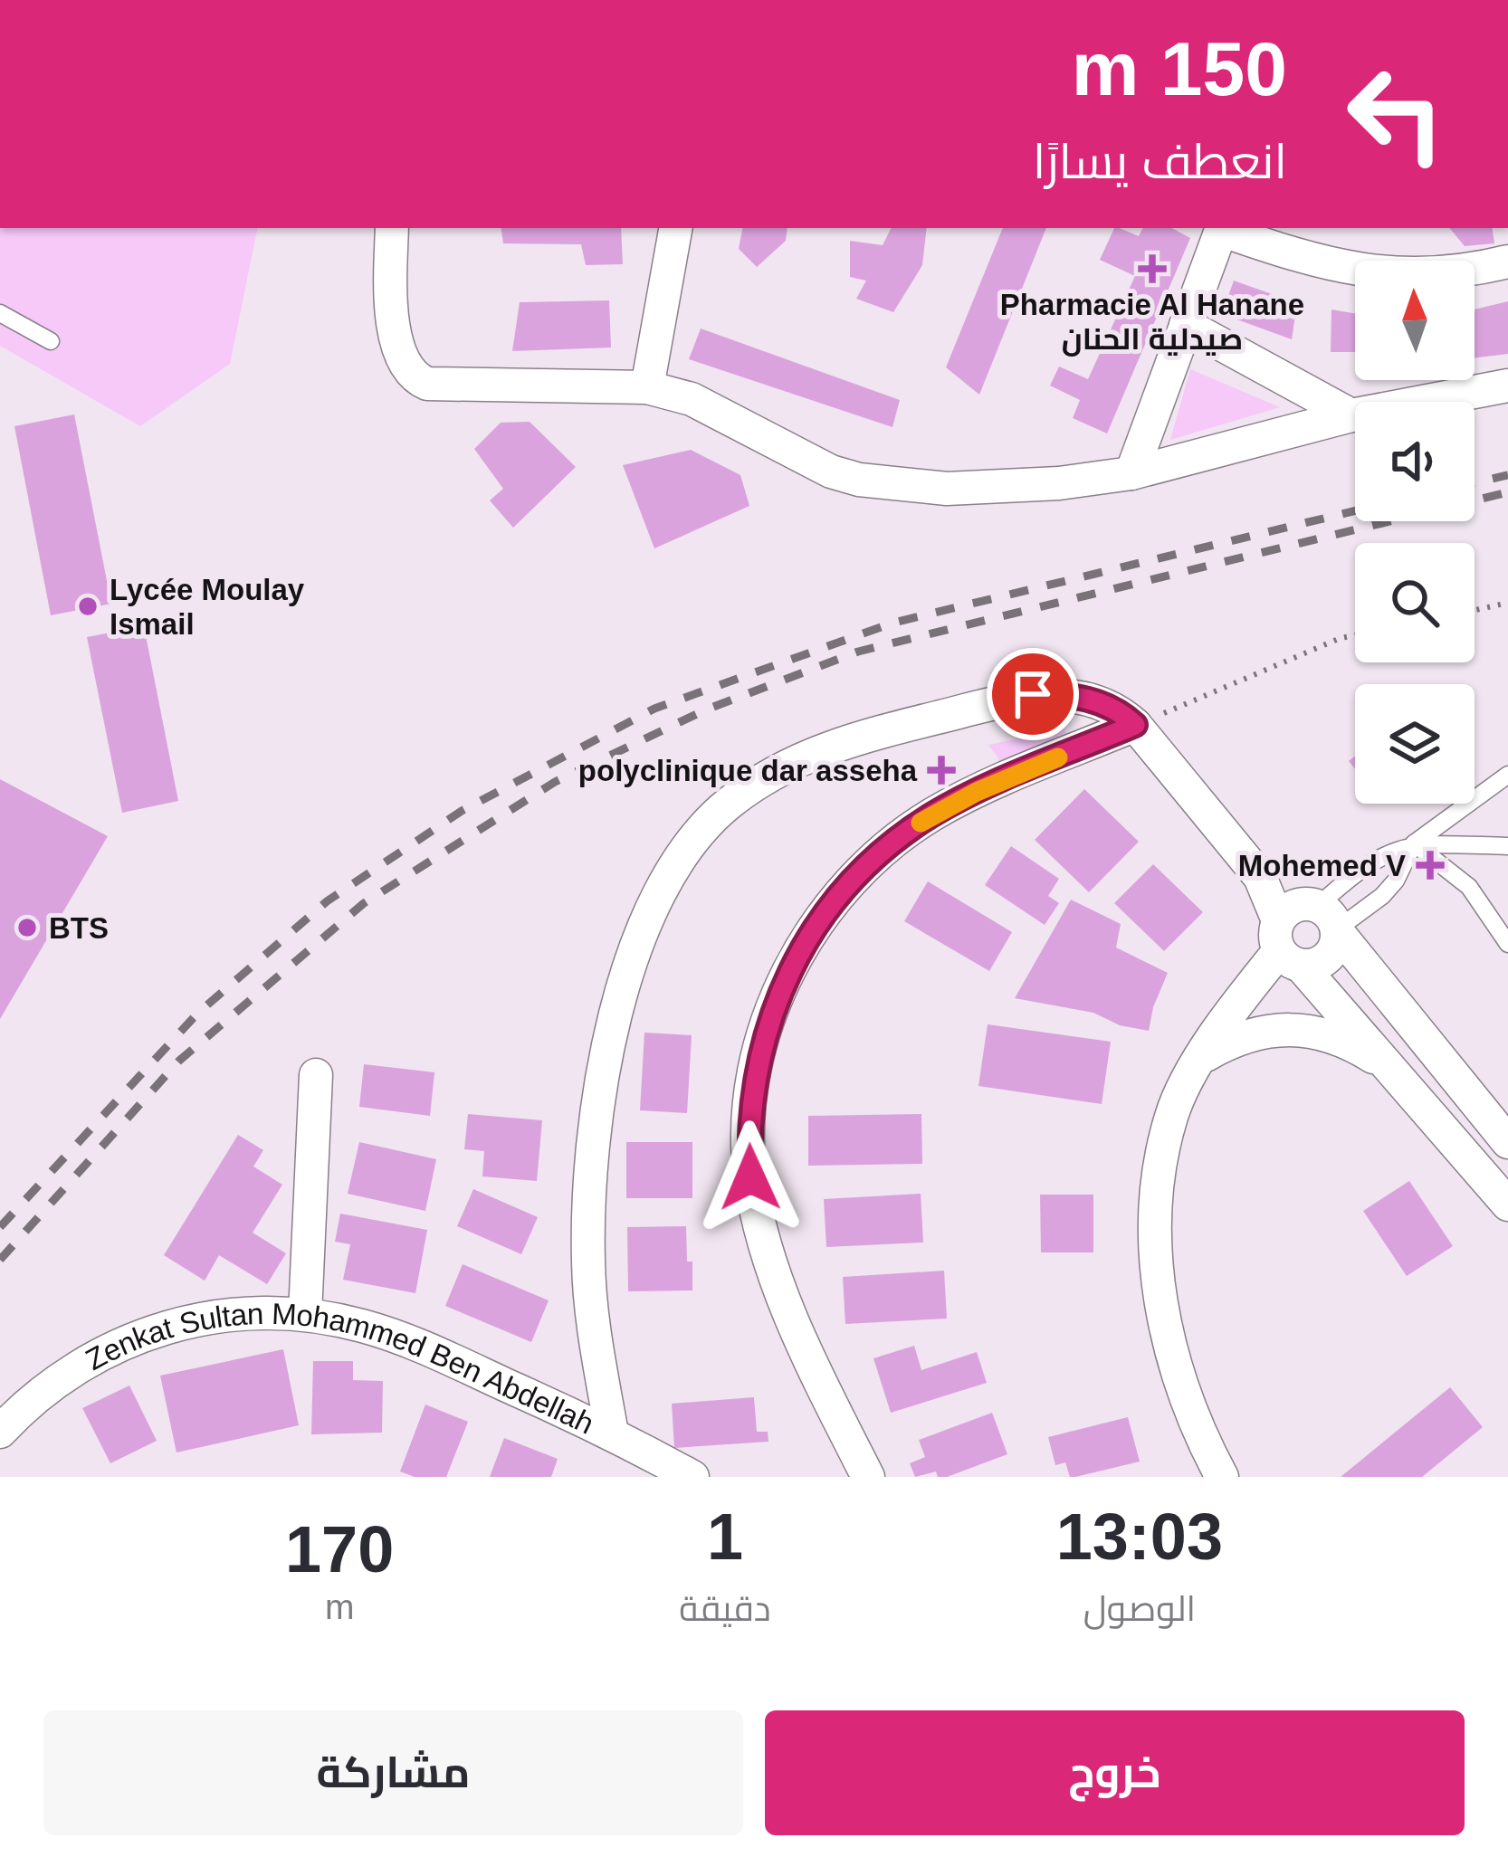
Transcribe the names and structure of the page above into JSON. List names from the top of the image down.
{
  "streets": {
    "street": ["Zenkat Sultan Mohammed Ben Abdellah"]
  },
  "places": {
    "health": ["Pharmacie Al Hanane صيدلية الحنان", "polyclinique dar asseha", "Mohemed V"],
    "other": ["Lycée Moulay Ismail", "BTS"]
  },
  "north": "top",
  "page": {
    "turn": ["150 m", "انعطف يسارًا"],
    "eta": [
      "13:03",
      "الوصول",
      "1",
      "دقيقة",
      "170",
      "m"
    ],
    "buttons": ["خروج", "مشاركة"]
  }
}
